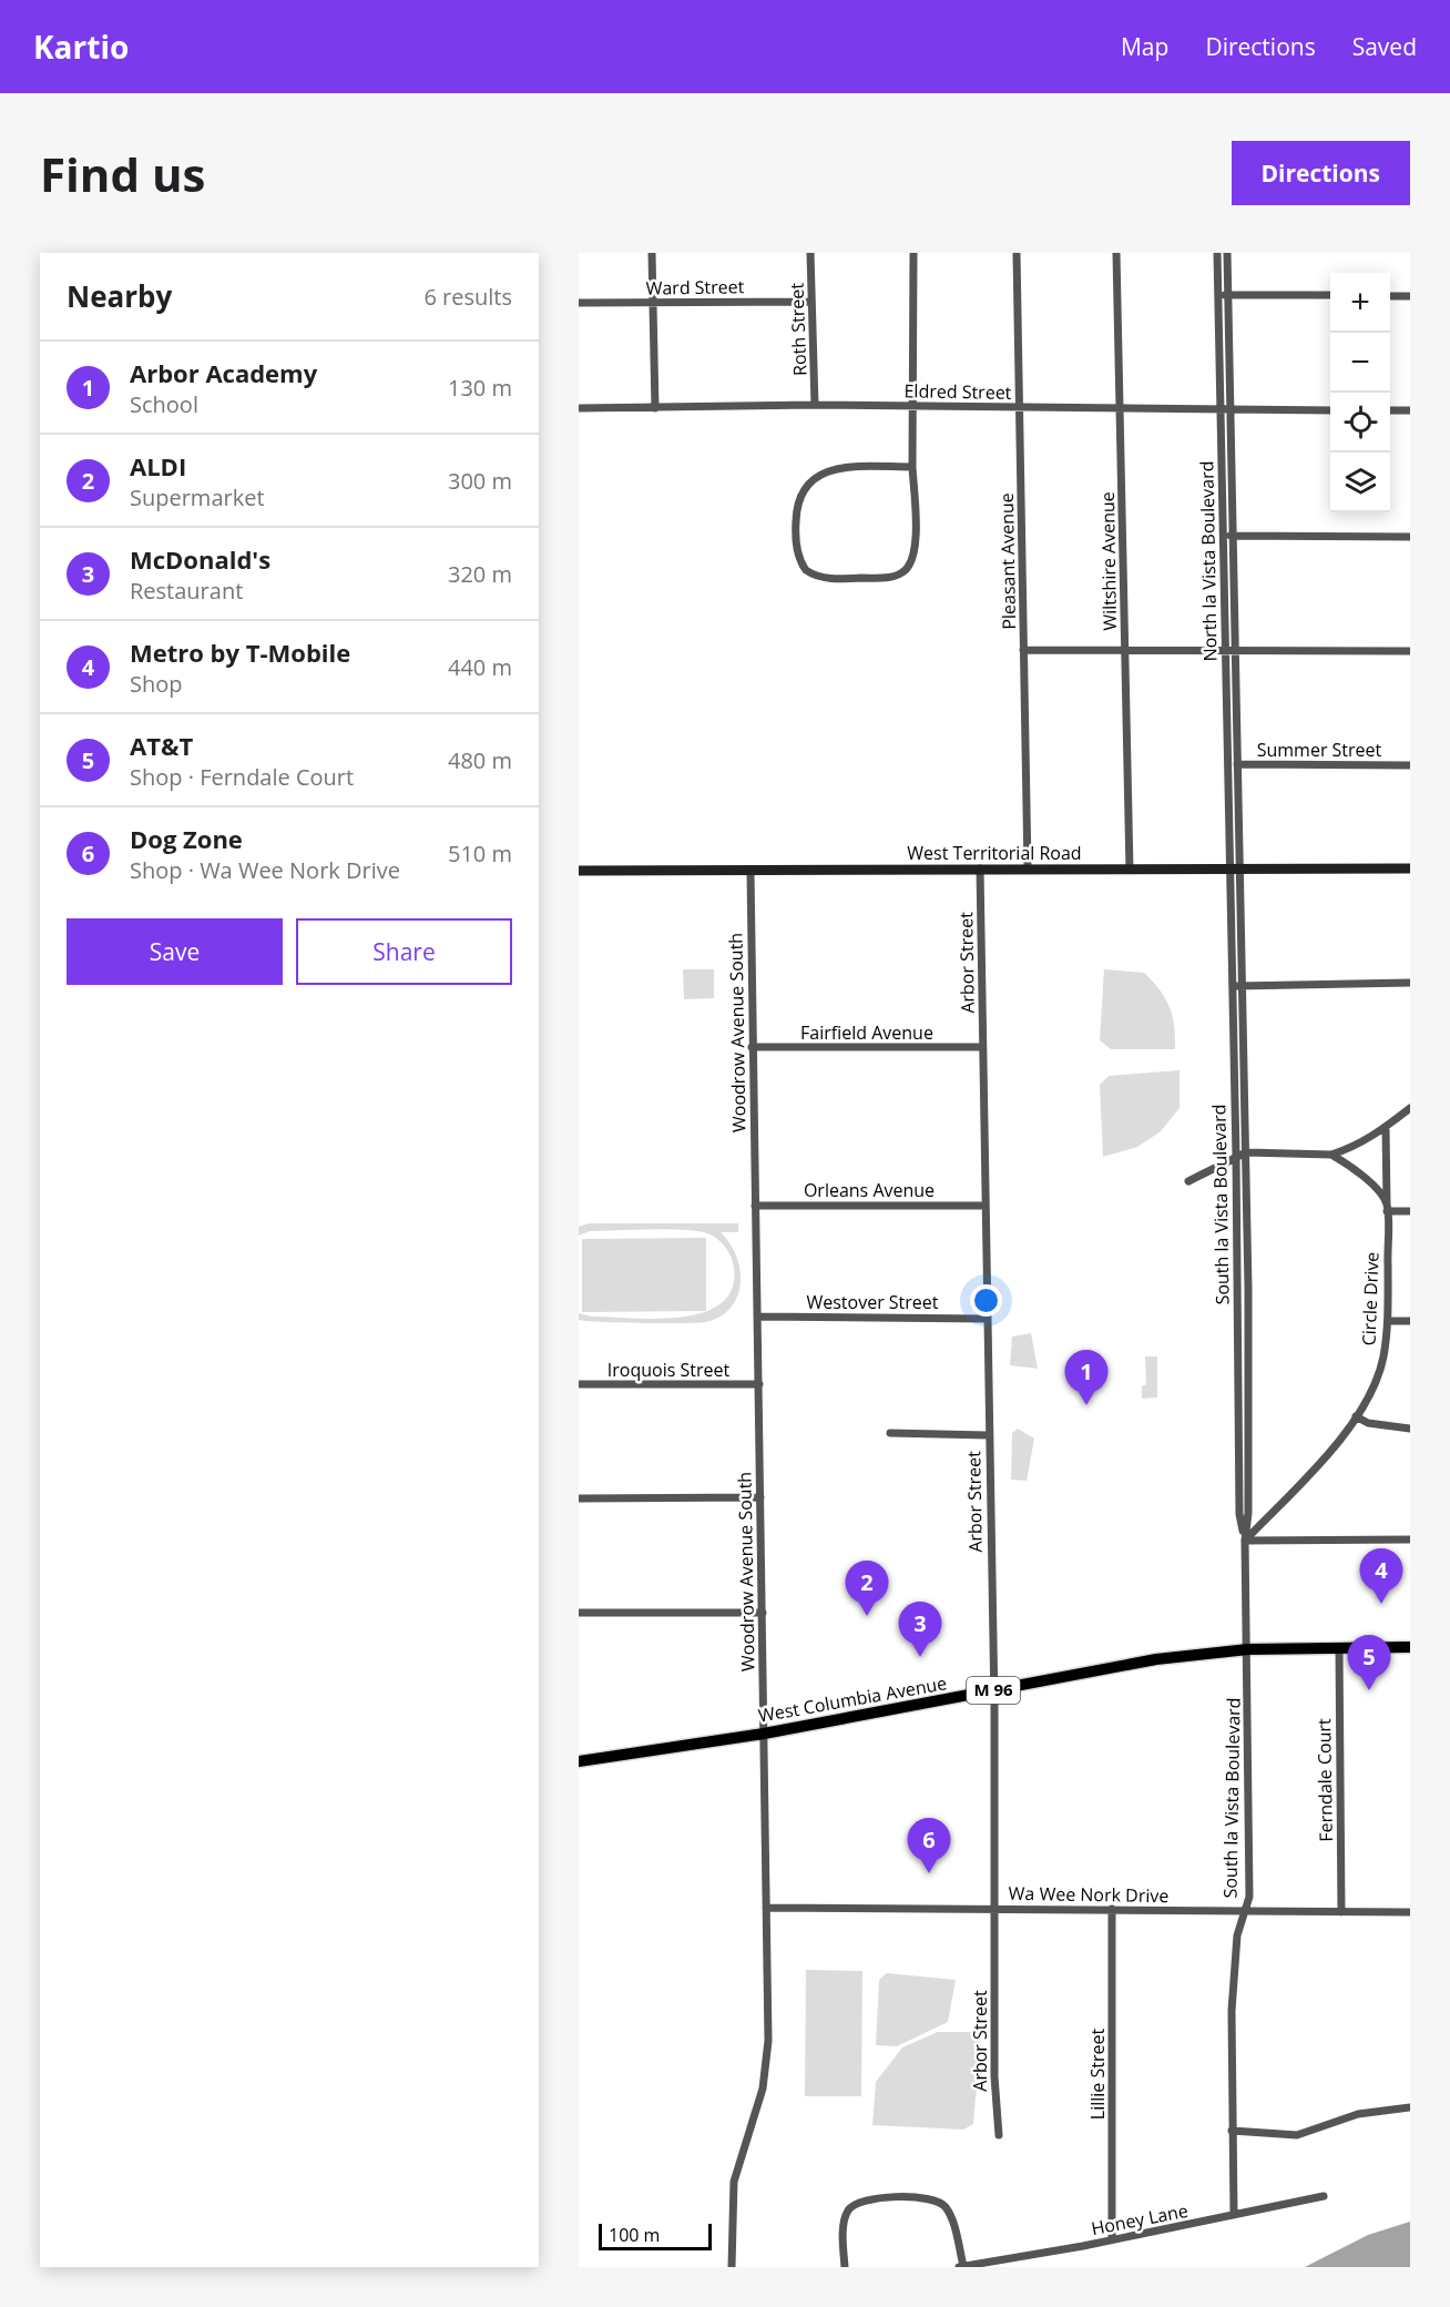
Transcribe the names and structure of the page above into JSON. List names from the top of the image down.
{
  "streets": {
    "main road": ["M 96", "West Columbia Avenue"],
    "street": [
      "Ward Street",
      "Roth Street",
      "Eldred Street",
      "Pleasant Avenue",
      "Wiltshire Avenue",
      "North la Vista Boulevard",
      "Summer Street",
      "West Territorial Road",
      "Arbor Street",
      "Woodrow Avenue South",
      "Fairfield Avenue",
      "Orleans Avenue",
      "South la Vista Boulevard",
      "Circle Drive",
      "Westover Street",
      "Iroquois Street",
      "Ferndale Court",
      "Wa Wee Nork Drive",
      "Lillie Street",
      "Honey Lane"
    ]
  },
  "crossings": [
    ["Ward Street", "Roth Street"],
    ["Roth Street", "Eldred Street"],
    ["Eldred Street", "Pleasant Avenue"],
    ["Eldred Street", "Wiltshire Avenue"],
    ["Eldred Street", "North la Vista Boulevard"],
    ["Pleasant Avenue", "West Territorial Road"],
    ["Wiltshire Avenue", "West Territorial Road"],
    ["North la Vista Boulevard", "Summer Street"],
    ["North la Vista Boulevard", "West Territorial Road"],
    ["North la Vista Boulevard", "South la Vista Boulevard"],
    ["West Territorial Road", "Arbor Street"],
    ["West Territorial Road", "Woodrow Avenue South"],
    ["West Territorial Road", "South la Vista Boulevard"],
    ["Arbor Street", "Fairfield Avenue"],
    ["Arbor Street", "Orleans Avenue"],
    ["Arbor Street", "Westover Street"],
    ["Arbor Street", "West Columbia Avenue"],
    ["Arbor Street", "Wa Wee Nork Drive"],
    ["Woodrow Avenue South", "Fairfield Avenue"],
    ["Woodrow Avenue South", "Orleans Avenue"],
    ["Woodrow Avenue South", "Westover Street"],
    ["Woodrow Avenue South", "Iroquois Street"],
    ["Woodrow Avenue South", "West Columbia Avenue"],
    ["Woodrow Avenue South", "Wa Wee Nork Drive"],
    ["South la Vista Boulevard", "Circle Drive"],
    ["South la Vista Boulevard", "West Columbia Avenue"],
    ["South la Vista Boulevard", "Wa Wee Nork Drive"],
    ["South la Vista Boulevard", "Honey Lane"],
    ["West Columbia Avenue", "Ferndale Court"],
    ["Ferndale Court", "Wa Wee Nork Drive"],
    ["Wa Wee Nork Drive", "Lillie Street"],
    ["Lillie Street", "Honey Lane"]
  ],
  "scale_bar": "100 m",
  "page": {
    "header": "Kartio",
    "nav": ["Map", "Directions", "Saved"],
    "buttons": [
      "Directions",
      ["Save", "Share"]
    ],
    "title": "Find us",
    "heading": ["Nearby", "6 results"],
    "map_buttons": ["+", "−"],
    "list": [
      {
        "mark": "1",
        "name": "Arbor Academy",
        "note": "School",
        "value": "130 m"
      },
      {
        "mark": "2",
        "name": "ALDI",
        "note": "Supermarket",
        "value": "300 m"
      },
      {
        "mark": "3",
        "name": "McDonald's",
        "note": "Restaurant",
        "value": "320 m"
      },
      {
        "mark": "4",
        "name": "Metro by T-Mobile",
        "note": "Shop",
        "value": "440 m"
      },
      {
        "mark": "5",
        "name": "AT&T",
        "note": "Shop · Ferndale Court",
        "value": "480 m"
      },
      {
        "mark": "6",
        "name": "Dog Zone",
        "note": "Shop · Wa Wee Nork Drive",
        "value": "510 m"
      }
    ],
    "pins": [
      "1",
      "4",
      "2",
      "3",
      "5",
      "6"
    ],
    "scale": "100 m"
  }
}
